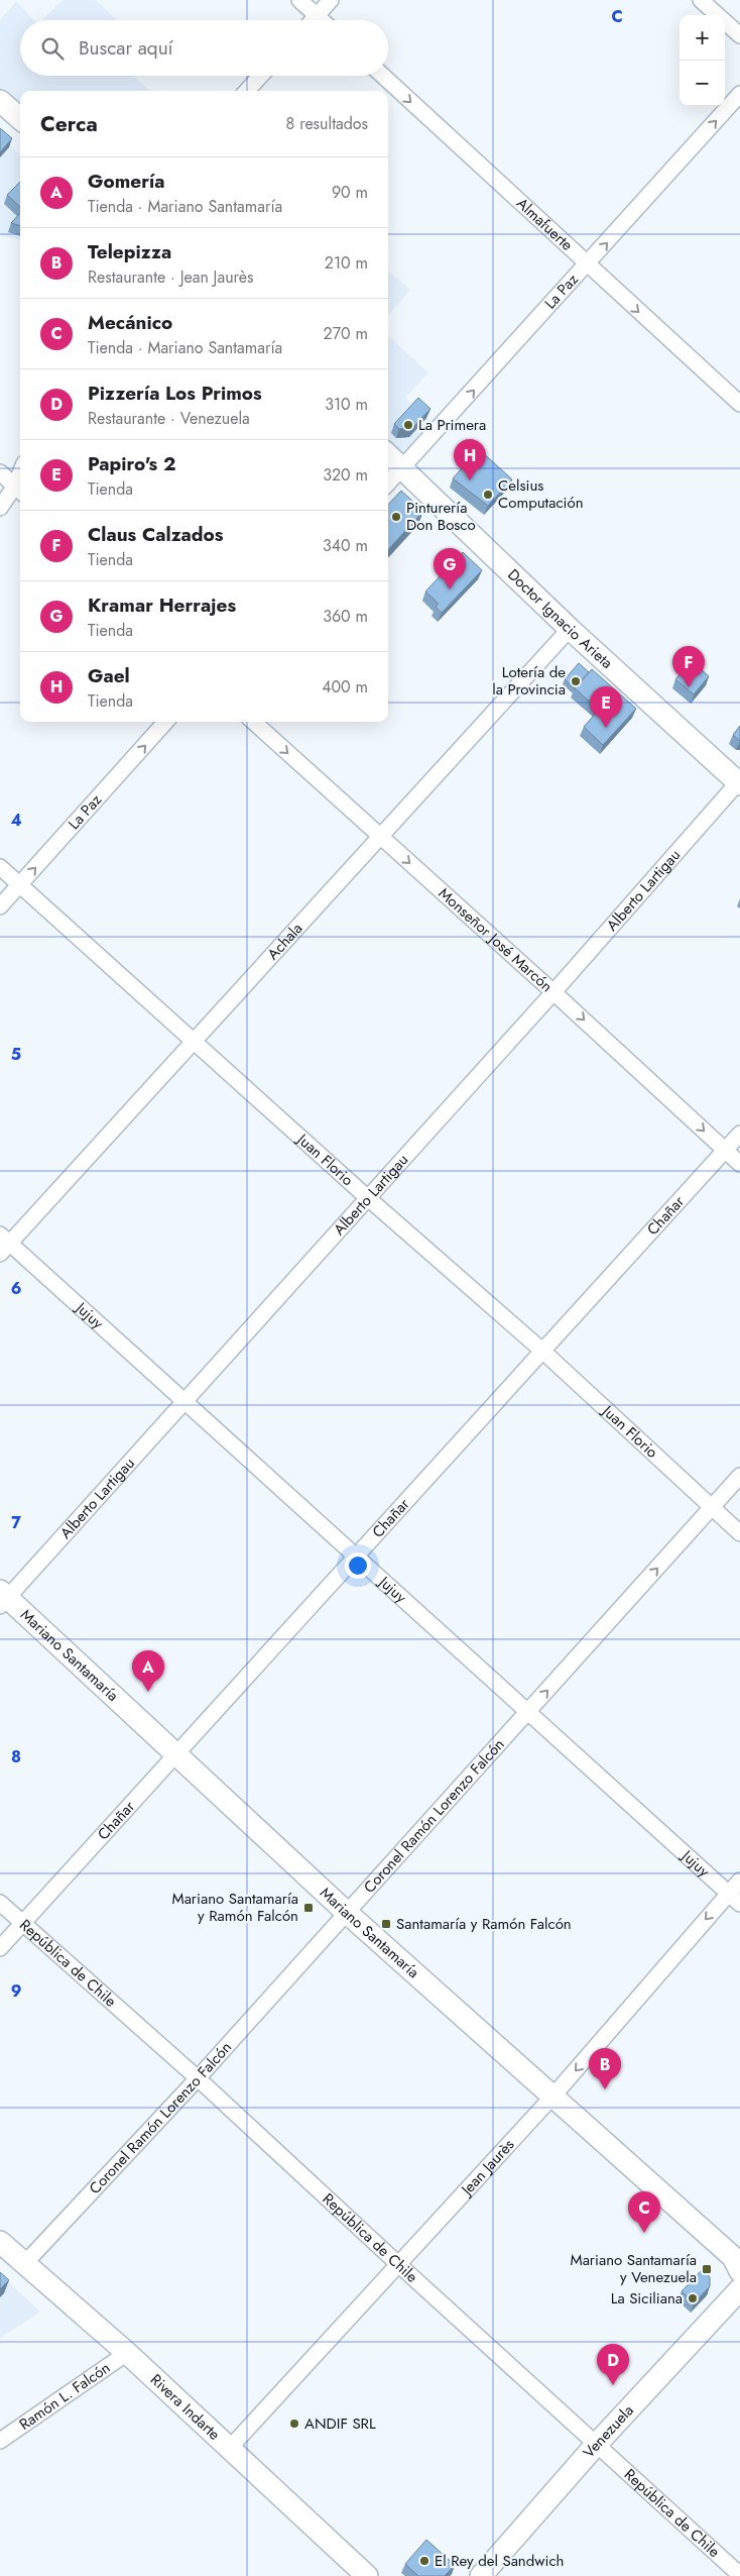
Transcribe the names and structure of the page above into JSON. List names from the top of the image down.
{
  "streets": {
    "street": [
      "Almafuerte",
      "La Paz",
      "Doctor Ignacio Arieta",
      "Alberto Lartigau",
      "Monseñor José Marcón",
      "Achala",
      "Juan Florio",
      "Chañar",
      "Jujuy",
      "Mariano Santamaría",
      "Coronel Ramón Lorenzo Falcón",
      "República de Chile",
      "Jean Jaurès",
      "Ramón L. Falcón",
      "Rivera Indarte",
      "Venezuela"
    ]
  },
  "crossings": [
    ["Almafuerte", "La Paz"],
    ["La Paz", "Doctor Ignacio Arieta"],
    ["La Paz", "Juan Florio"],
    ["Doctor Ignacio Arieta", "Alberto Lartigau"],
    ["Doctor Ignacio Arieta", "Achala"],
    ["Alberto Lartigau", "Monseñor José Marcón"],
    ["Alberto Lartigau", "Juan Florio"],
    ["Alberto Lartigau", "Jujuy"],
    ["Alberto Lartigau", "Mariano Santamaría"],
    ["Monseñor José Marcón", "Achala"],
    ["Monseñor José Marcón", "Chañar"],
    ["Achala", "Juan Florio"],
    ["Achala", "Jujuy"],
    ["Juan Florio", "Chañar"],
    ["Juan Florio", "Coronel Ramón Lorenzo Falcón"],
    ["Chañar", "Jujuy"],
    ["Chañar", "Mariano Santamaría"],
    ["Chañar", "República de Chile"],
    ["Jujuy", "Coronel Ramón Lorenzo Falcón"],
    ["Jujuy", "Jean Jaurès"],
    ["Mariano Santamaría", "Coronel Ramón Lorenzo Falcón"],
    ["Mariano Santamaría", "Jean Jaurès"],
    ["Coronel Ramón Lorenzo Falcón", "República de Chile"],
    ["Coronel Ramón Lorenzo Falcón", "Rivera Indarte"],
    ["República de Chile", "Jean Jaurès"],
    ["República de Chile", "Venezuela"],
    ["Jean Jaurès", "Rivera Indarte"],
    ["Ramón L. Falcón", "Rivera Indarte"]
  ],
  "one_way": ["Almafuerte", "La Paz", "Monseñor José Marcón"],
  "places": {
    "other": [
      "La Primera",
      "Celsius Computación",
      "Pinturería Don Bosco",
      "Lotería de la Provincia",
      "La Siciliana",
      "ANDIF SRL",
      "El Rey del Sandwich"
    ],
    "transit": ["Mariano Santamaría y Ramón Falcón", "Santamaría y Ramón Falcón", "Mariano Santamaría y Venezuela"]
  },
  "page": {
    "map_buttons": ["+", "−"],
    "search": "Buscar aquí",
    "heading": ["Cerca", "8 resultados"],
    "list": [
      {
        "mark": "A",
        "name": "Gomería",
        "note": "Tienda · Mariano Santamaría",
        "value": "90 m"
      },
      {
        "mark": "B",
        "name": "Telepizza",
        "note": "Restaurante · Jean Jaurès",
        "value": "210 m"
      },
      {
        "mark": "C",
        "name": "Mecánico",
        "note": "Tienda · Mariano Santamaría",
        "value": "270 m"
      },
      {
        "mark": "D",
        "name": "Pizzería Los Primos",
        "note": "Restaurante · Venezuela",
        "value": "310 m"
      },
      {
        "mark": "E",
        "name": "Papiro's 2",
        "note": "Tienda",
        "value": "320 m"
      },
      {
        "mark": "F",
        "name": "Claus Calzados",
        "note": "Tienda",
        "value": "340 m"
      },
      {
        "mark": "G",
        "name": "Kramar Herrajes",
        "note": "Tienda",
        "value": "360 m"
      },
      {
        "mark": "H",
        "name": "Gael",
        "note": "Tienda",
        "value": "400 m"
      }
    ],
    "pins": [
      "H",
      "G",
      "F",
      "E",
      "A",
      "B",
      "C",
      "D"
    ]
  },
  "grid": {
    "columns": ["C"],
    "rows": [
      "4",
      "5",
      "6",
      "7",
      "8",
      "9"
    ]
  }
}
